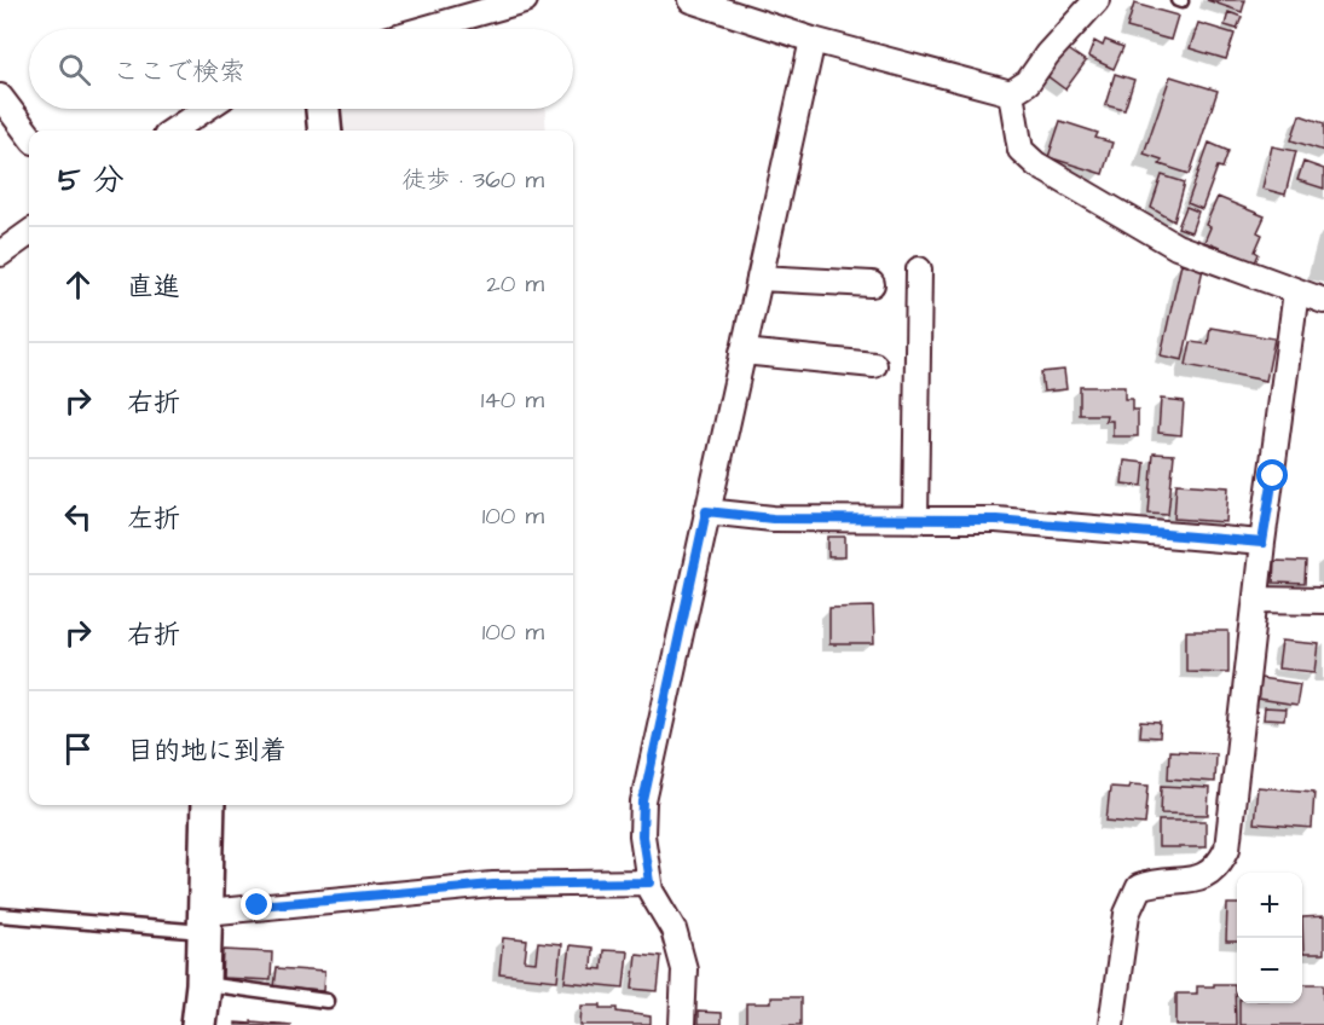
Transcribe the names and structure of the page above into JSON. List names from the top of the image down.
{
  "page": {
    "search": "ここで検索",
    "heading": ["5 分", "徒歩 · 360 m"],
    "list": [
      ["直進", "20 m"],
      ["右折", "140 m"],
      ["左折", "100 m"],
      ["右折", "100 m"],
      "目的地に到着"
    ],
    "map_buttons": ["+", "−"]
  }
}
